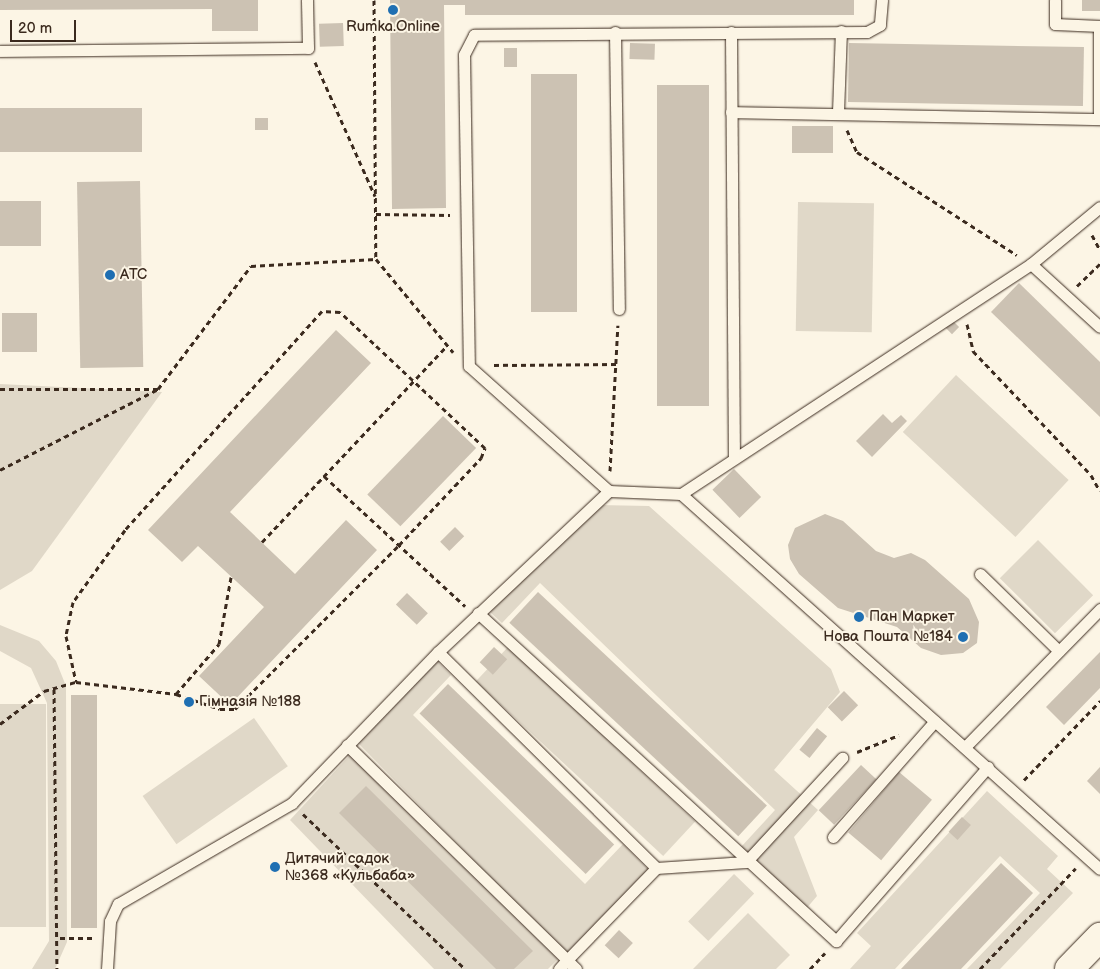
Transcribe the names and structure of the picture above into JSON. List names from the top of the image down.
{
  "places": [
    "Rumka.Online",
    "АТС",
    "Пан Маркет",
    "Нова Пошта №184",
    "Гімназія №188",
    "Дитячий садок №368 «Кульбаба»"
  ],
  "scale_bar": "20 m"
}
